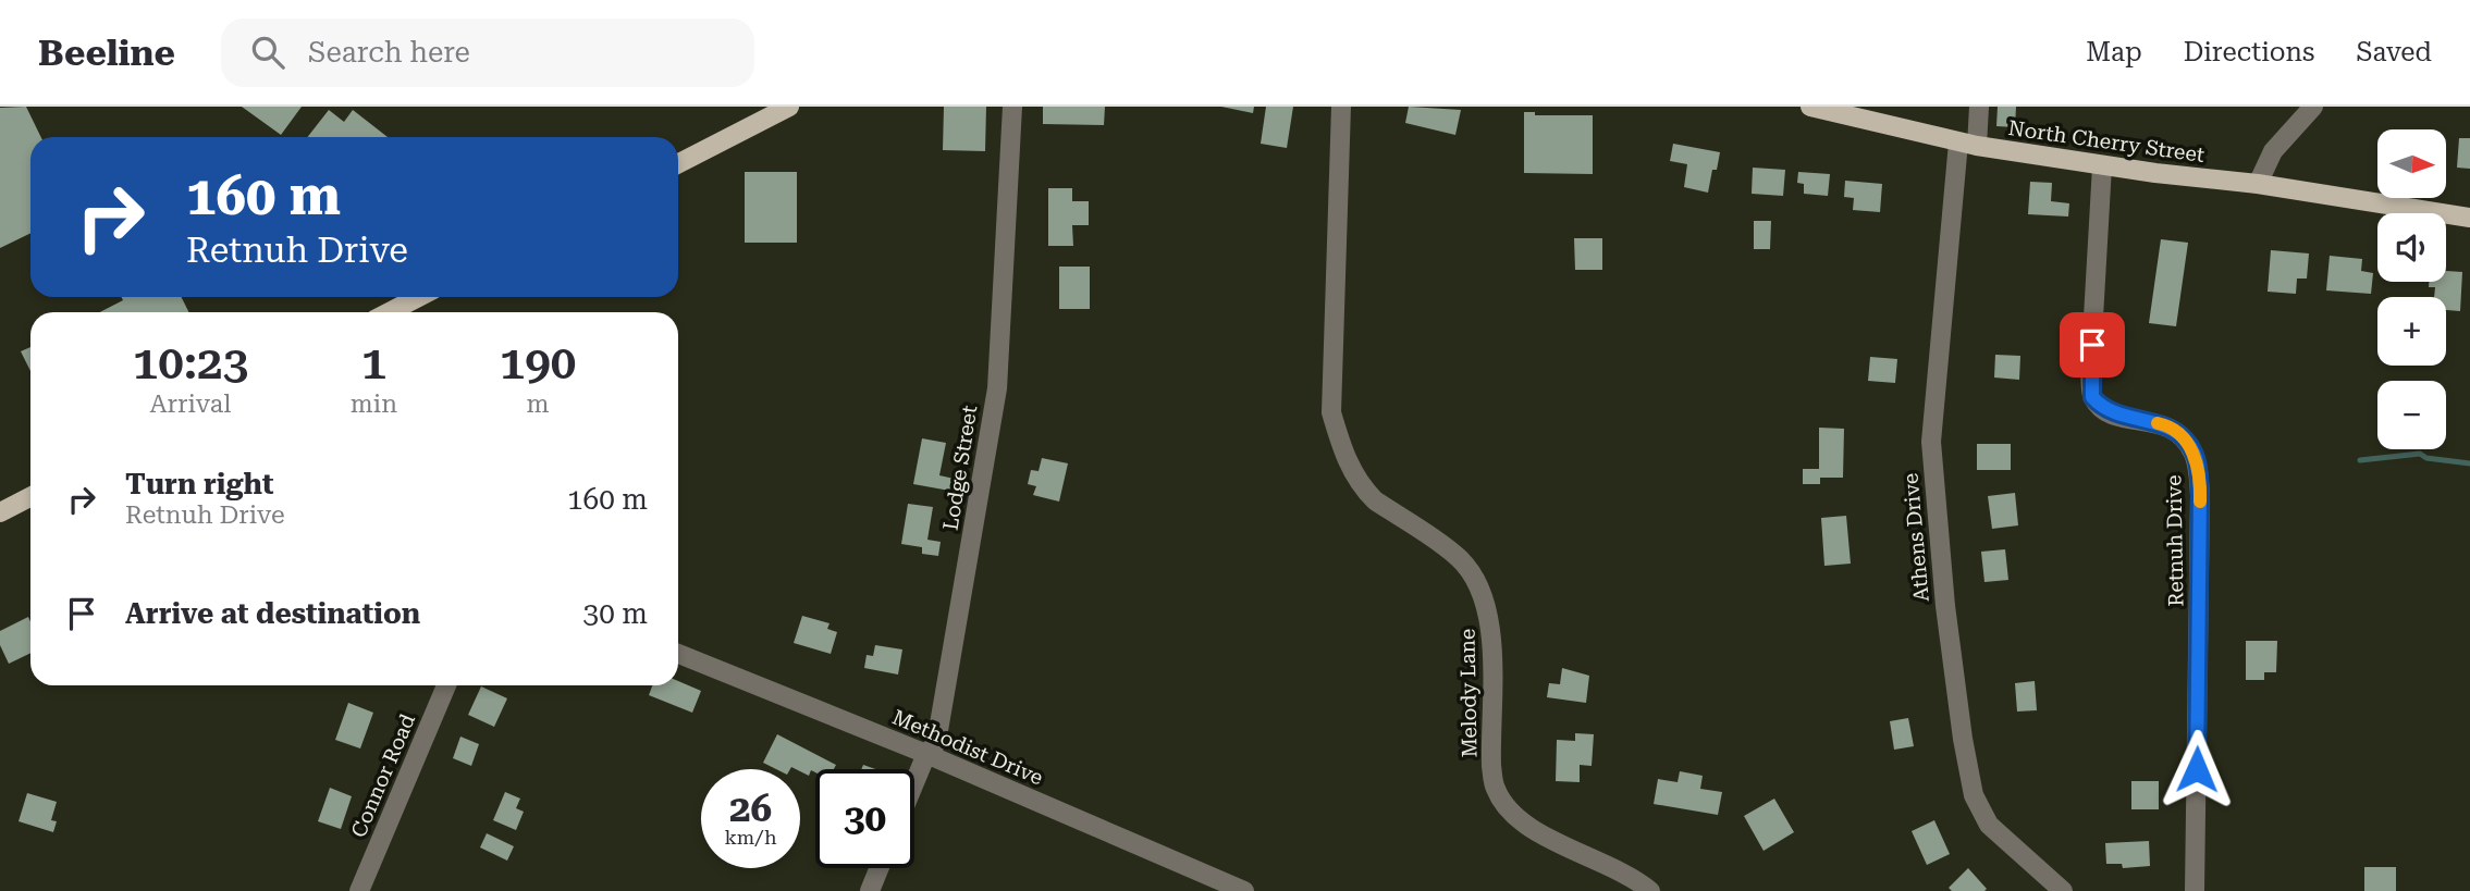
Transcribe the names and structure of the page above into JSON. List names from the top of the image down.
{
  "streets": {
    "main road": ["North Cherry Street"],
    "street": [
      "Lodge Street",
      "Athens Drive",
      "Retnuh Drive",
      "Melody Lane",
      "Methodist Drive",
      "Connor Road"
    ]
  },
  "crossings": [
    ["North Cherry Street", "Athens Drive"],
    ["North Cherry Street", "Retnuh Drive"],
    ["Lodge Street", "Methodist Drive"]
  ],
  "north": "right",
  "page": {
    "header": "Beeline",
    "search": "Search here",
    "nav": ["Map", "Directions", "Saved"],
    "map_buttons": ["+", "−"],
    "turn": ["160 m", "Retnuh Drive"],
    "eta": [
      "10:23",
      "Arrival",
      "1",
      "min",
      "190",
      "m"
    ],
    "list": [
      {
        "name": "Turn right",
        "note": "Retnuh Drive",
        "value": "160 m"
      },
      {
        "name": "Arrive at destination",
        "value": "30 m"
      }
    ],
    "speed": "26 km/h",
    "limit": "30"
  }
}
